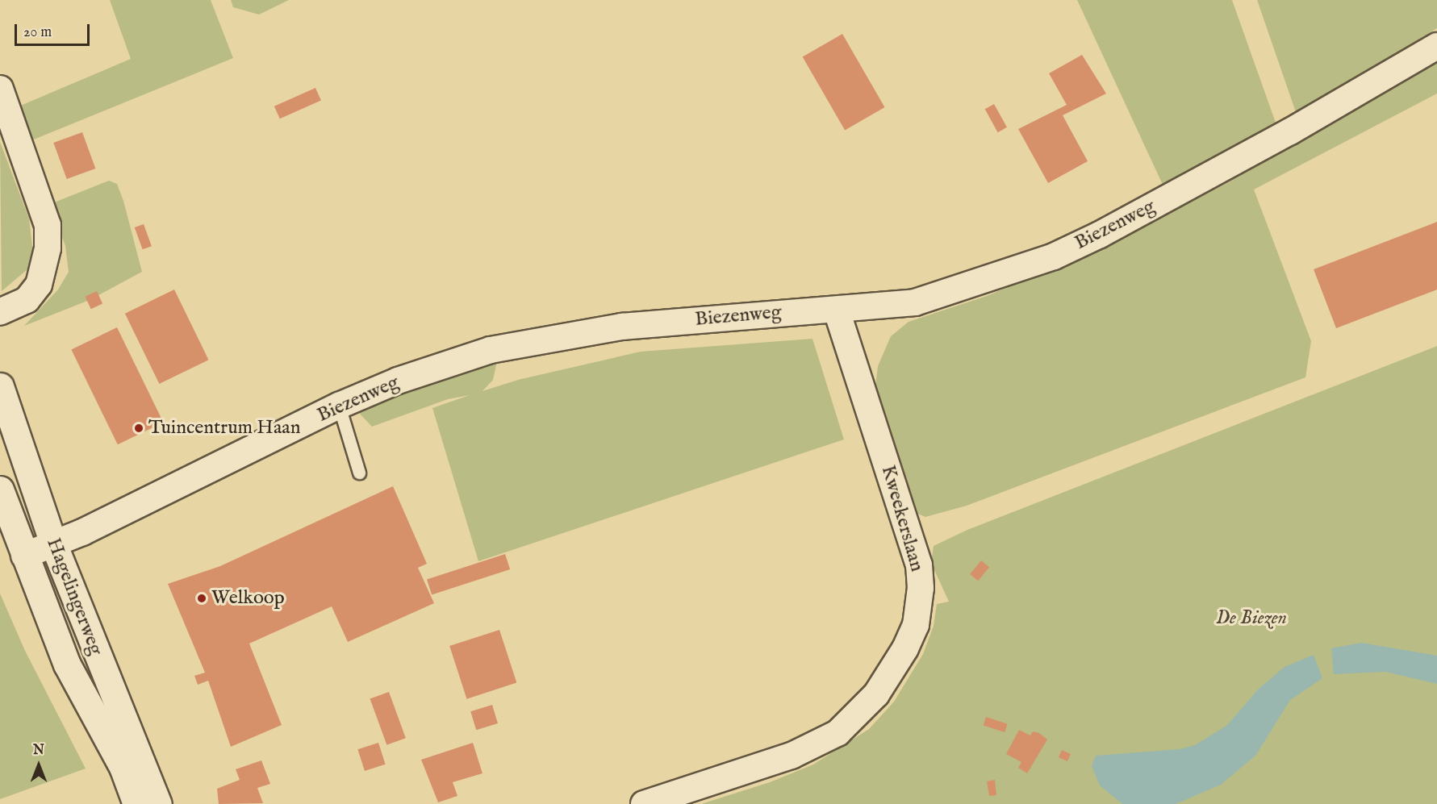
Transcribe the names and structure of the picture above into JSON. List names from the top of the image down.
{
  "streets": {
    "main road": ["Hagelingerweg"],
    "street": ["Biezenweg", "Kweekerslaan"]
  },
  "crossings": [
    ["Biezenweg", "Kweekerslaan"],
    ["Biezenweg", "Hagelingerweg"]
  ],
  "parks": ["De Biezen"],
  "places": ["Tuincentrum Haan", "Welkoop"],
  "scale_bar": "20 m",
  "north": "top"
}
